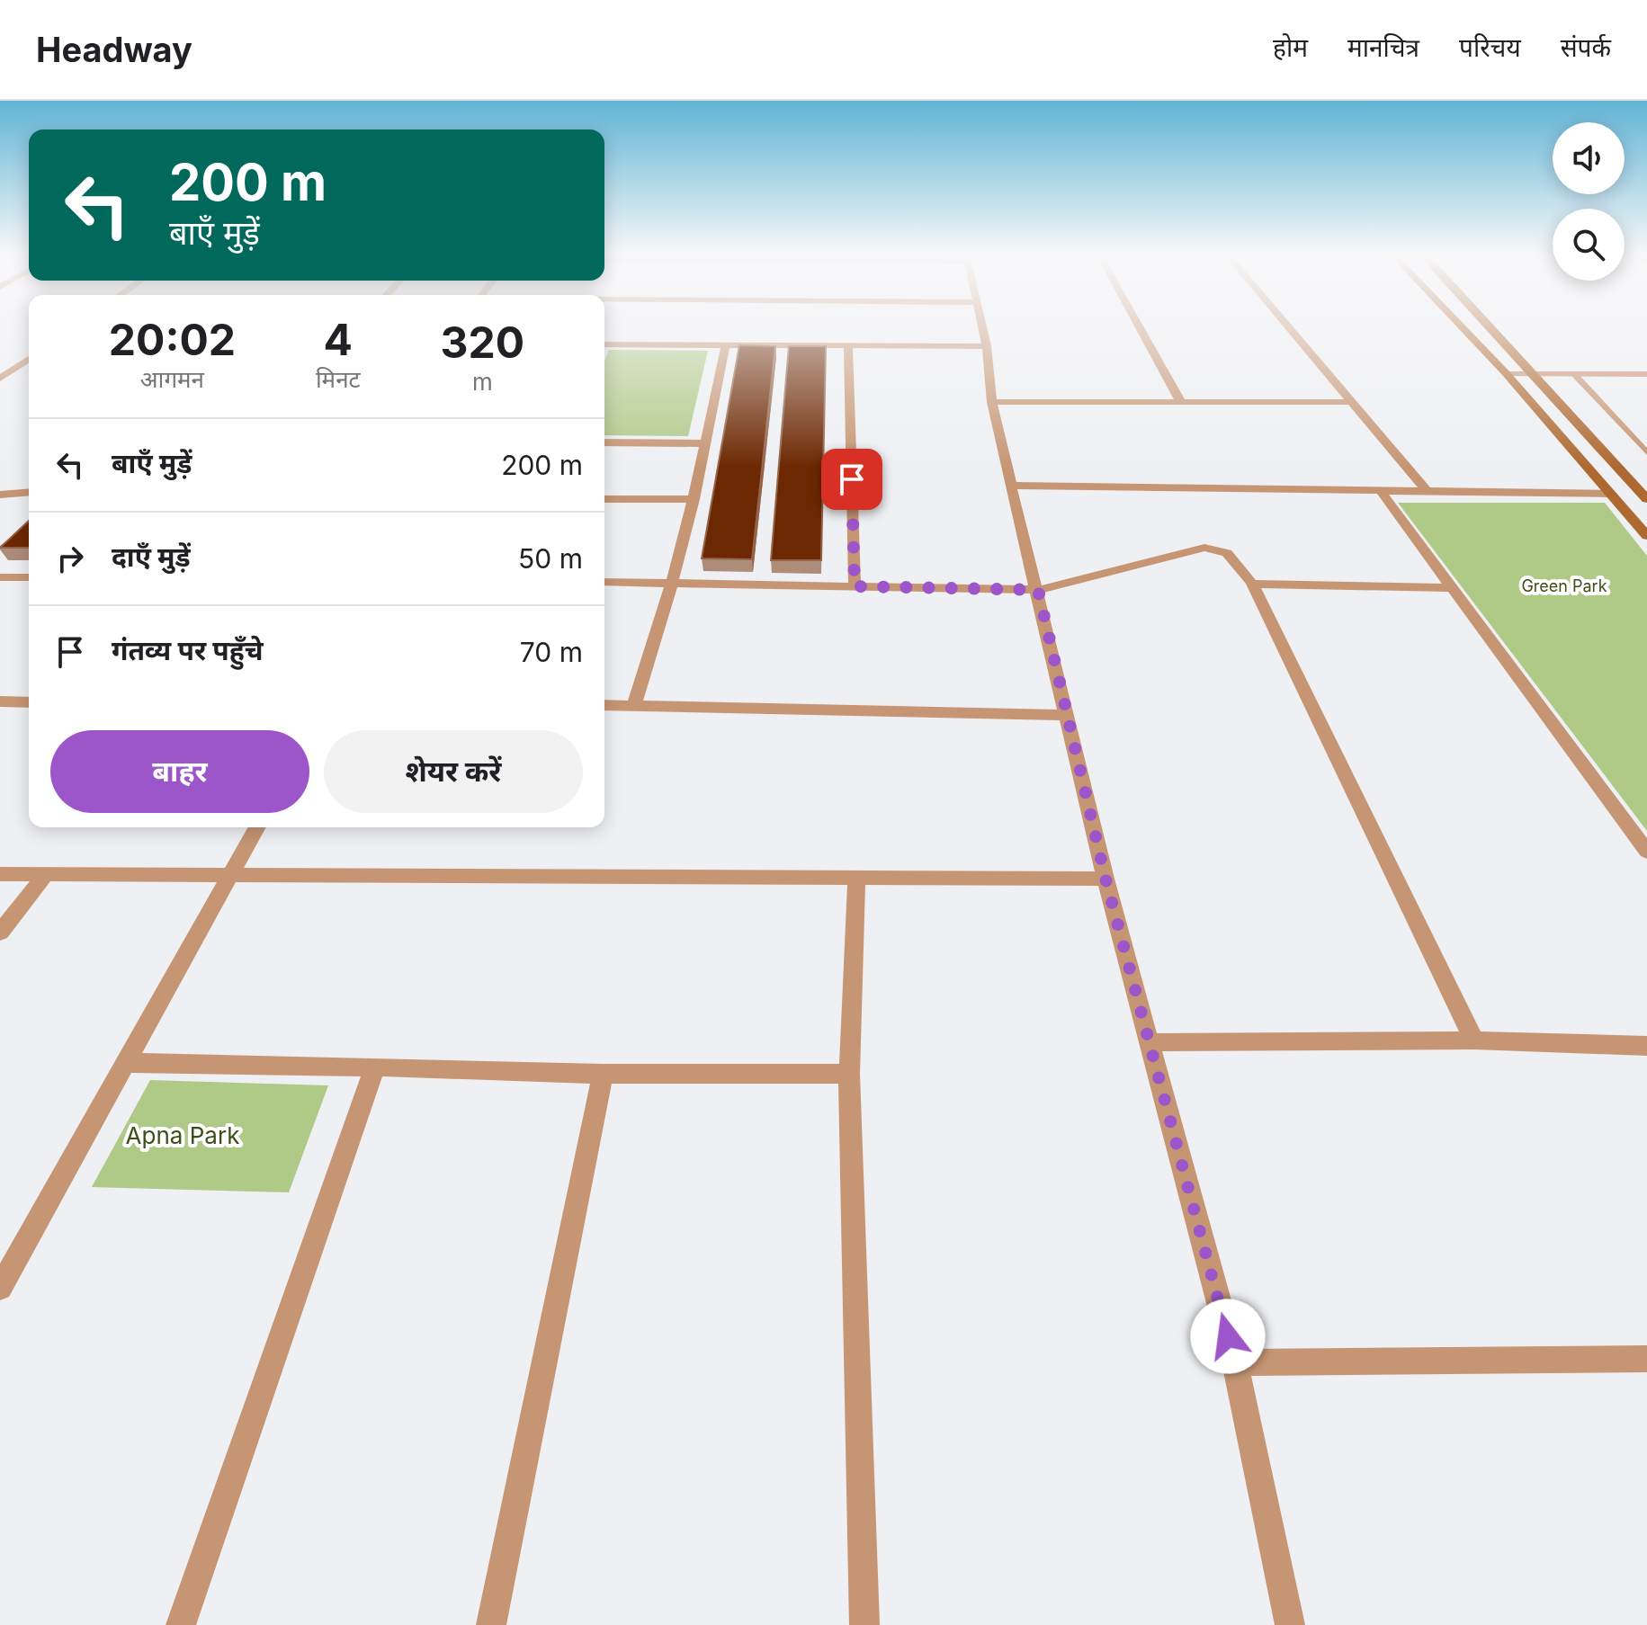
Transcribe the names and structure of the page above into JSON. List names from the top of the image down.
{
  "parks": ["Green Park", "Apna Park"],
  "page": {
    "header": "Headway",
    "nav": [
      "होम",
      "मानचित्र",
      "परिचय",
      "संपर्क"
    ],
    "turn": ["200 m", "बाएँ मुड़ें"],
    "eta": [
      "20:02",
      "आगमन",
      "4",
      "मिनट",
      "320",
      "m"
    ],
    "list": [
      {
        "name": "बाएँ मुड़ें",
        "value": "200 m"
      },
      {
        "name": "दाएँ मुड़ें",
        "value": "50 m"
      },
      {
        "name": "गंतव्य पर पहुँचे",
        "value": "70 m"
      }
    ],
    "buttons": ["बाहर", "शेयर करें"]
  }
}
